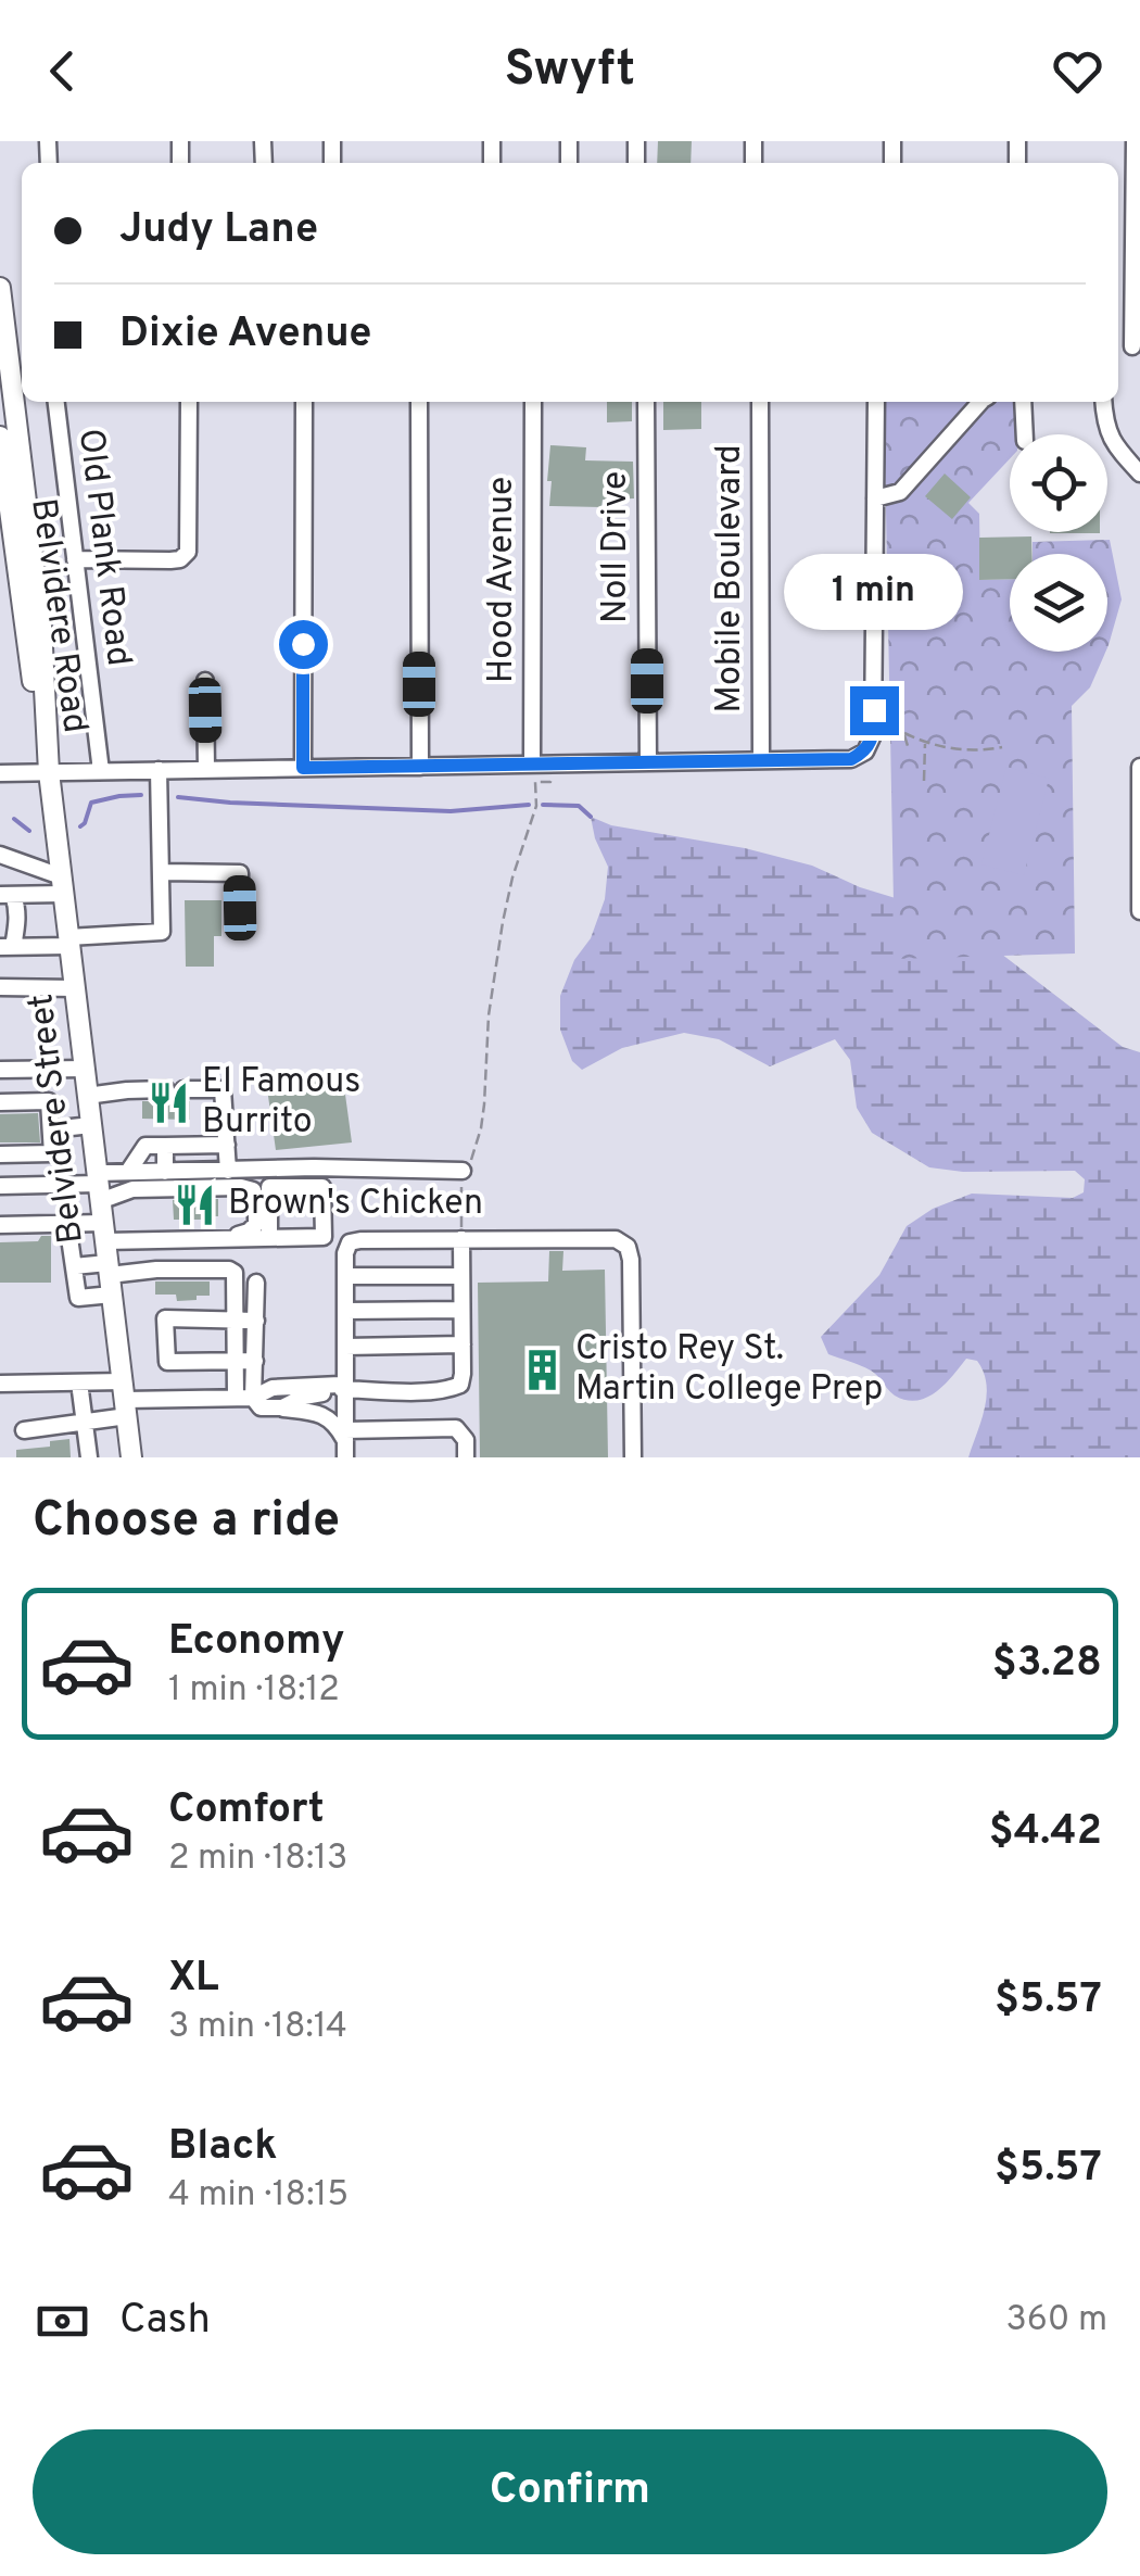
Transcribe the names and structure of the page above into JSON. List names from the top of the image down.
{
  "streets": {
    "main road": ["Belvidere Road", "Belvidere Street"],
    "street": [
      "Old Plank Road",
      "Noll Drive",
      "Mobile Boulevard",
      "Hood Avenue"
    ]
  },
  "crossings": [
    ["Belvidere Road", "Belvidere Street"]
  ],
  "places": {
    "restaurant": ["El Famous Burrito", "Brown's Chicken"],
    "building": ["Cristo Rey St. Martin College Prep"]
  },
  "page": {
    "header": "Swyft",
    "banner": ["Judy Lane", "Dixie Avenue"],
    "bubble": "1 min",
    "heading": "Choose a ride",
    "list": [
      {
        "name": "Economy",
        "note": "1 min · 18:12",
        "value": "$3.28"
      },
      {
        "name": "Comfort",
        "note": "2 min · 18:13",
        "value": "$4.42"
      },
      {
        "name": "XL",
        "note": "3 min · 18:14",
        "value": "$5.57"
      },
      {
        "name": "Black",
        "note": "4 min · 18:15",
        "value": "$5.57"
      }
    ],
    "pay": ["Cash", "360 m"],
    "buttons": "Confirm"
  }
}
